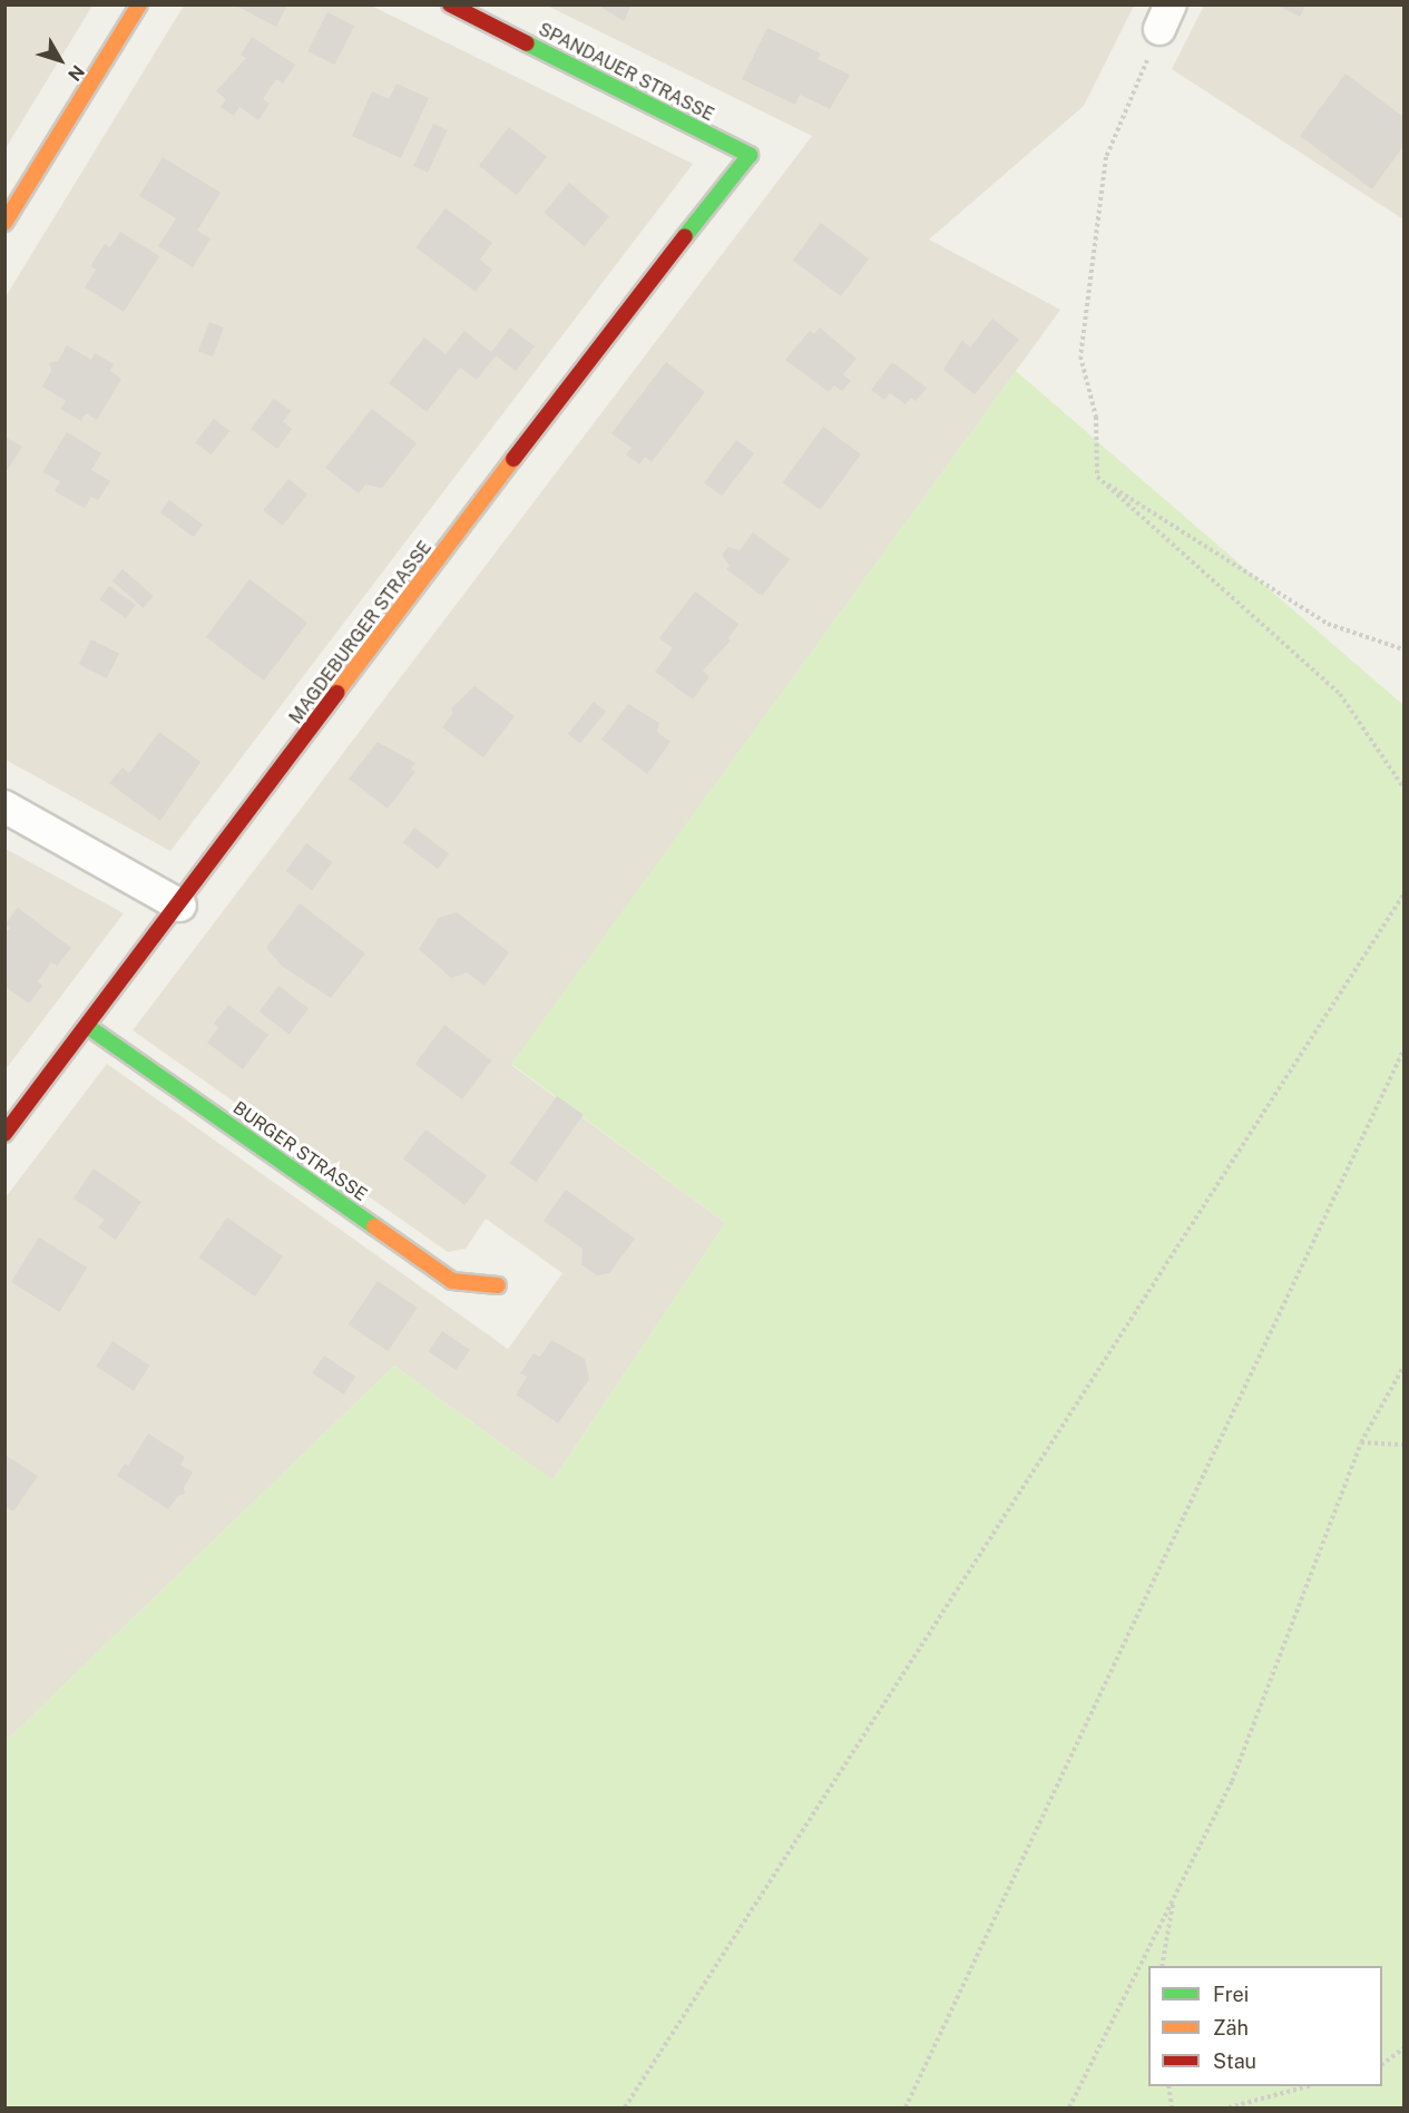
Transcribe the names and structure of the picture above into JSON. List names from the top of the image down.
{
  "streets": {
    "street": ["SPANDAUER STRASSE", "MAGDEBURGER STRASSE", "BURGER STRASSE"]
  },
  "crossings": [
    ["SPANDAUER STRASSE", "MAGDEBURGER STRASSE"],
    ["MAGDEBURGER STRASSE", "BURGER STRASSE"]
  ],
  "legend": ["Frei", "Zäh", "Stau"],
  "north": "bottom right"
}
